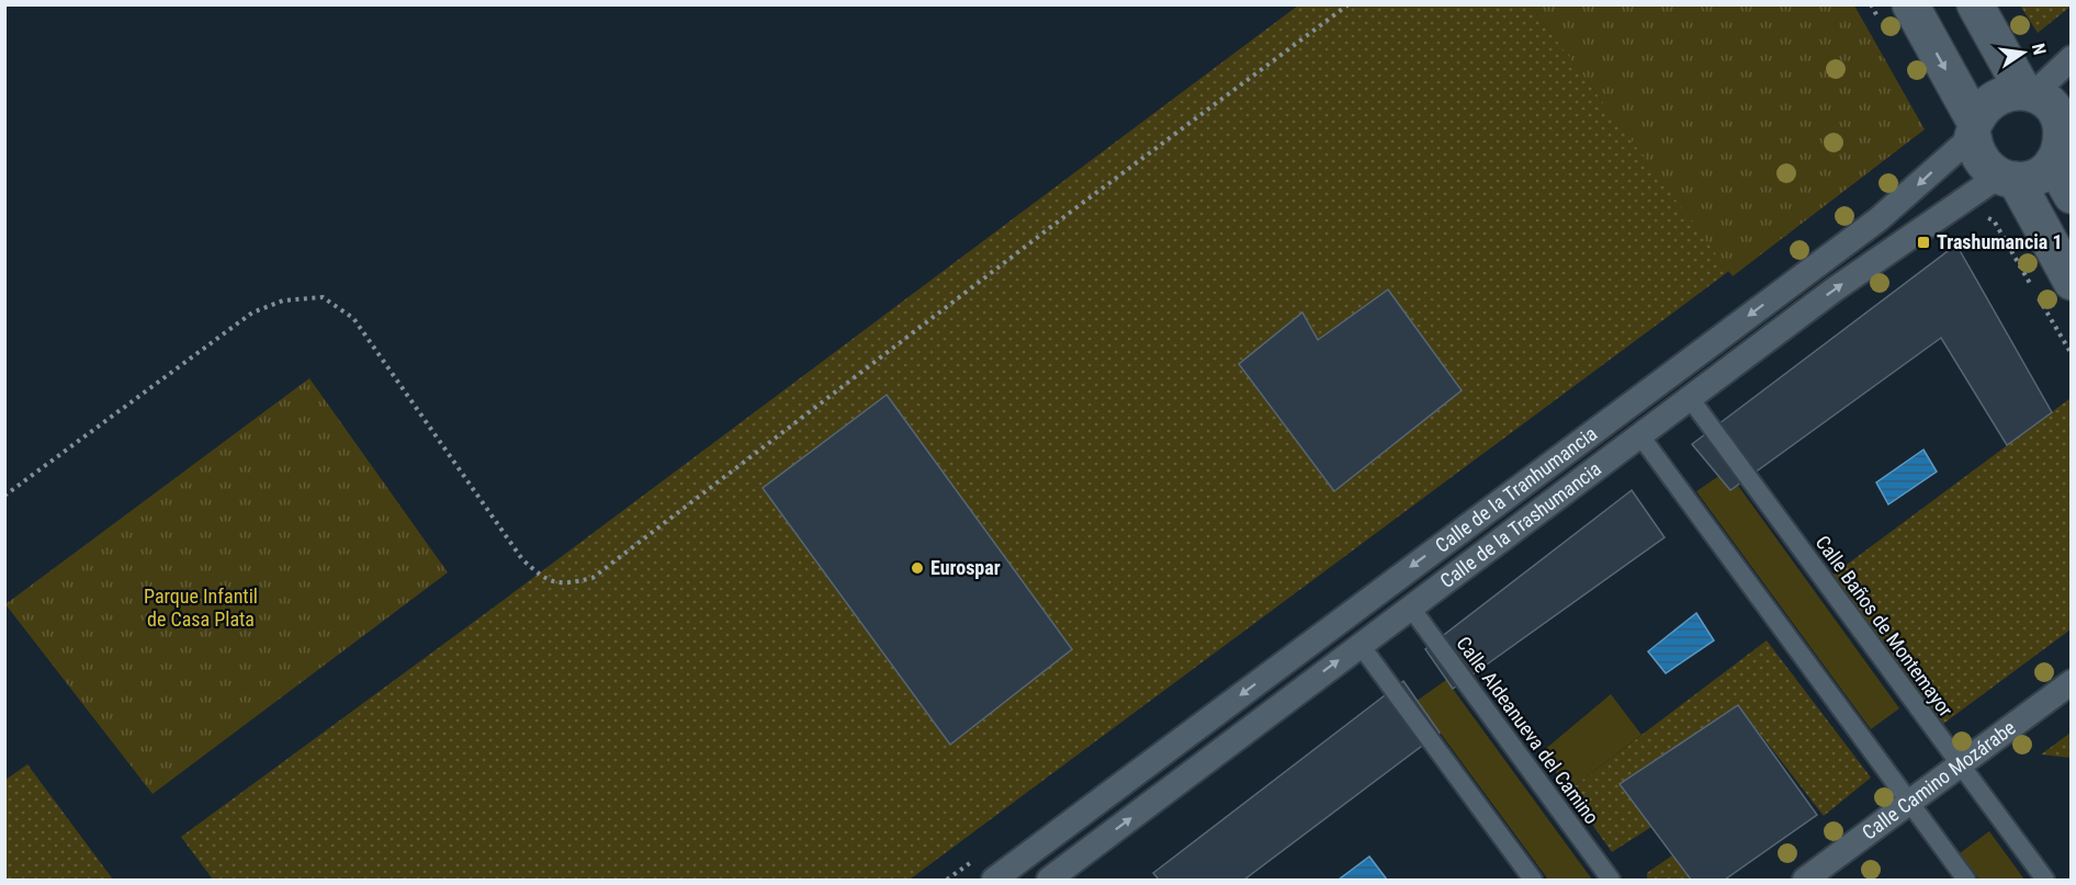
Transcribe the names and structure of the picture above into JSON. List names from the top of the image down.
{
  "streets": {
    "street": [
      "Calle de la Tranhumancia",
      "Calle de la Trashumancia",
      "Calle Baños de Montemayor",
      "Calle Aldeanueva del Camino",
      "Calle Camino Mozárabe"
    ]
  },
  "crossings": [
    ["Calle de la Tranhumancia", "Calle de la Trashumancia"],
    ["Calle de la Trashumancia", "Calle Baños de Montemayor"],
    ["Calle de la Trashumancia", "Calle Aldeanueva del Camino"],
    ["Calle Baños de Montemayor", "Calle Camino Mozárabe"]
  ],
  "one_way": ["Calle de la Tranhumancia", "Calle de la Trashumancia"],
  "parks": ["Parque Infantil de Casa Plata"],
  "places": {
    "transit": ["Trashumancia 1"],
    "other": ["Eurospar"]
  },
  "north": "right"
}
